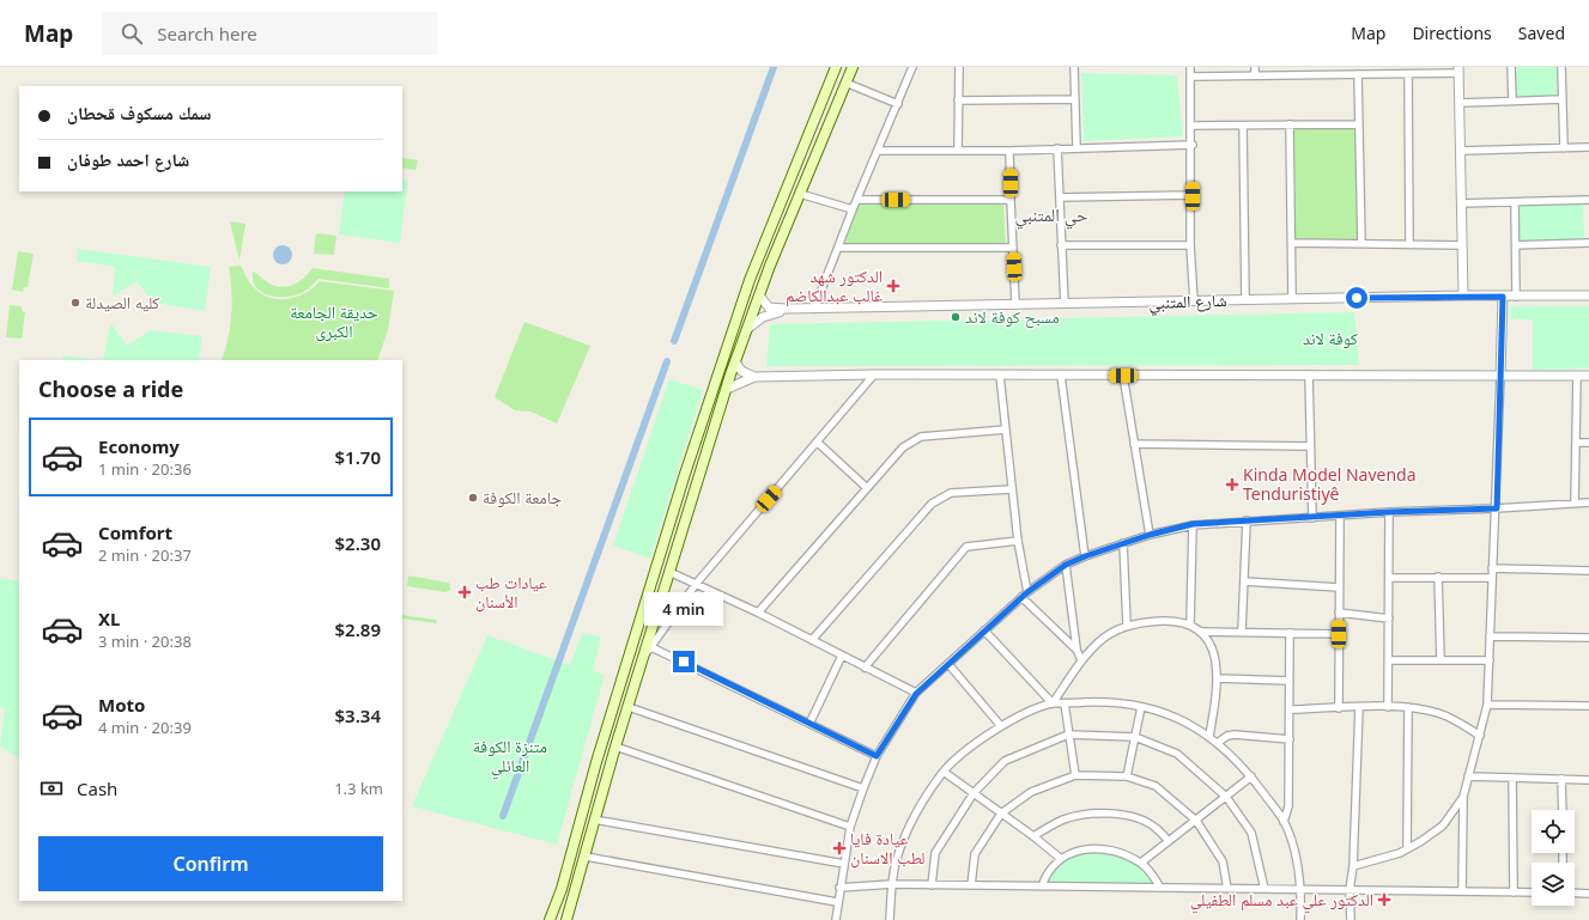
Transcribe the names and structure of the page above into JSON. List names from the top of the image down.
{
  "streets": {
    "street": ["شارع المتنبي"]
  },
  "districts": ["حي المتنبي"],
  "parks": ["حديقة الجامعة الكبرى", "كوفة لاند", "متنزة الكوفة العائلي"],
  "places": {
    "health": [
      "الدكتور شهد غالب عبدالكاضم",
      "Kinda Model Navenda Tenduristiyê",
      "عيادات طب الأسنان",
      "عيادة فايا لطب الاسنان",
      "الدكتور علي عبد مسلم الطفيلي"
    ],
    "other": ["كليه الصيدلة", "مسبح كوفة لاند", "جامعة الكوفة"]
  },
  "page": {
    "header": "Map",
    "search": "Search here",
    "nav": ["Map", "Directions", "Saved"],
    "banner": ["سمك مسكوف قحطان", "شارع احمد طوفان"],
    "heading": "Choose a ride",
    "list": [
      {
        "name": "Economy",
        "note": "1 min · 20:36",
        "value": "$1.70"
      },
      {
        "name": "Comfort",
        "note": "2 min · 20:37",
        "value": "$2.30"
      },
      {
        "name": "XL",
        "note": "3 min · 20:38",
        "value": "$2.89"
      },
      {
        "name": "Moto",
        "note": "4 min · 20:39",
        "value": "$3.34"
      }
    ],
    "bubble": "4 min",
    "pay": ["Cash", "1.3 km"],
    "buttons": "Confirm"
  }
}
